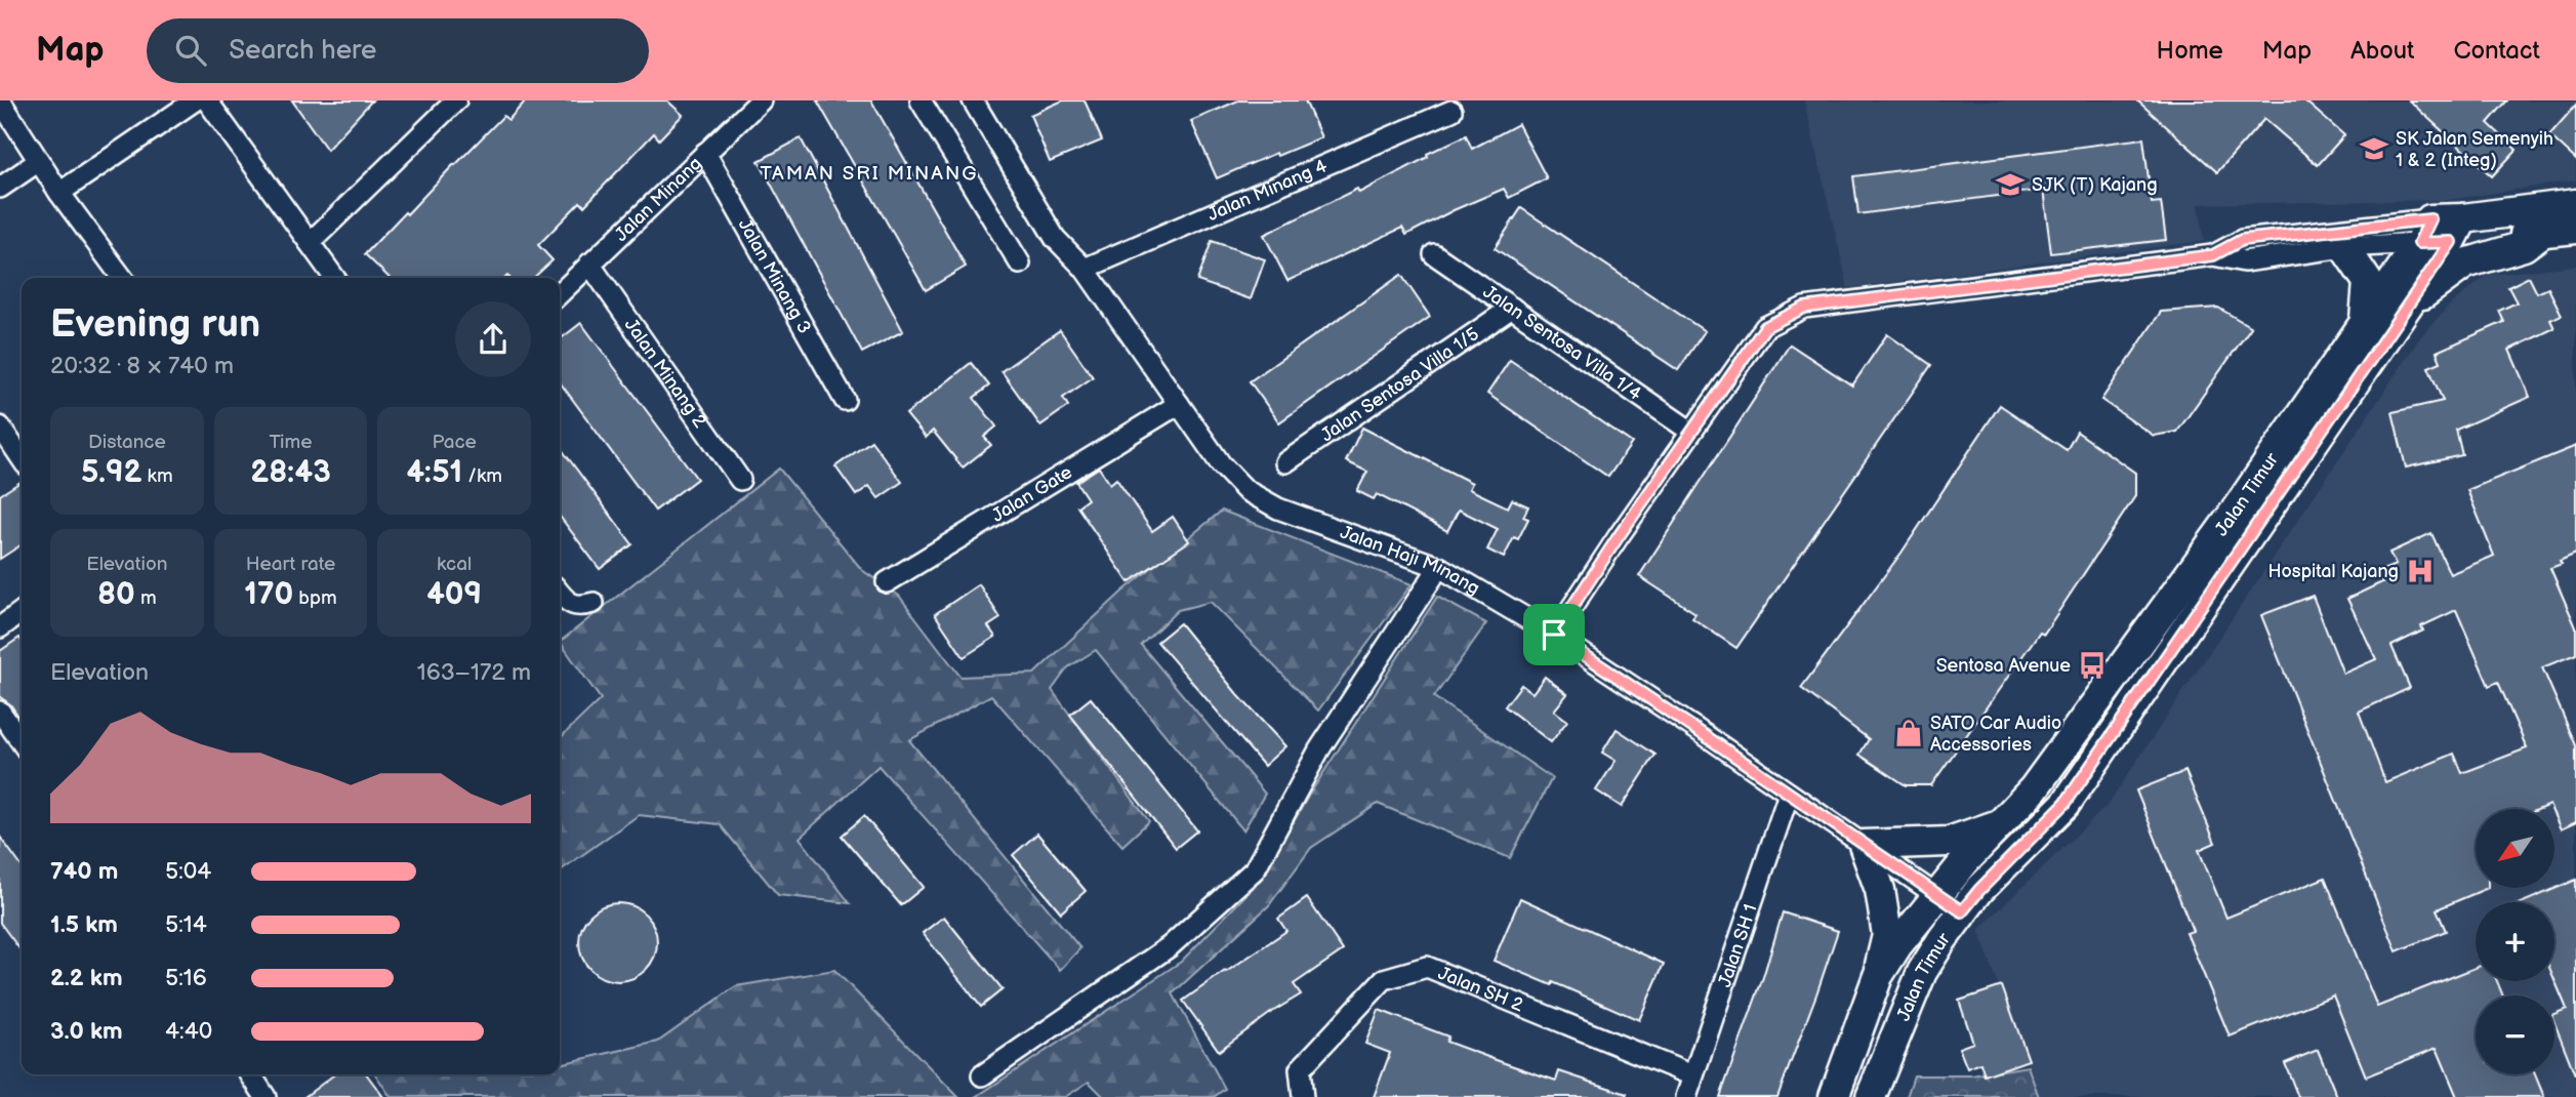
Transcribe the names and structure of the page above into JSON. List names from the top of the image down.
{
  "streets": {
    "main road": ["Jalan Timur"],
    "street": [
      "Jalan Minang 4",
      "Jalan Minang",
      "Jalan Minang 3",
      "Jalan Sentosa Villa 1/4",
      "Jalan Minang 2",
      "Jalan Sentosa Villa 1/5",
      "Jalan Gate",
      "Jalan Haji Minang",
      "Jalan SH 1",
      "Jalan SH 2"
    ]
  },
  "crossings": [
    ["Jalan Minang 4", "Jalan Haji Minang"],
    ["Jalan Minang", "Jalan Minang 3"],
    ["Jalan Minang", "Jalan Minang 2"],
    ["Jalan Sentosa Villa 1/4", "Jalan Sentosa Villa 1/5"],
    ["Jalan Gate", "Jalan Haji Minang"],
    ["Jalan Timur", "Jalan Haji Minang"],
    ["Jalan Haji Minang", "Jalan SH 1"],
    ["Jalan SH 1", "Jalan SH 2"]
  ],
  "districts": ["TAMAN SRI MINANG"],
  "places": {
    "school or university": ["SK Jalan Semenyih 1 & 2 (Integ)", "SJK (T) Kajang"],
    "hospital": ["Hospital Kajang"],
    "bus stop": ["Sentosa Avenue"],
    "shop": ["SATO Car Audio Accessories"]
  },
  "north": "bottom left",
  "page": {
    "header": "Map",
    "search": "Search here",
    "nav": [
      "Home",
      "Map",
      "About",
      "Contact"
    ],
    "heading": ["Evening run", "20:32 · 8 × 740 m"],
    "stats": [
      ["Distance", "5.92 km"],
      ["Time", "28:43"],
      ["Pace", "4:51 /km"],
      ["Elevation", "80 m"],
      ["Heart rate", "170 bpm"],
      ["kcal", "409"]
    ],
    "chart": ["Elevation", "163–172 m"],
    "map_buttons": ["+", "−"],
    "list": [
      {
        "name": "740 m",
        "note": "5:04"
      },
      {
        "name": "1.5 km",
        "note": "5:14"
      },
      {
        "name": "2.2 km",
        "note": "5:16"
      },
      {
        "name": "3.0 km",
        "note": "4:40"
      }
    ]
  }
}
